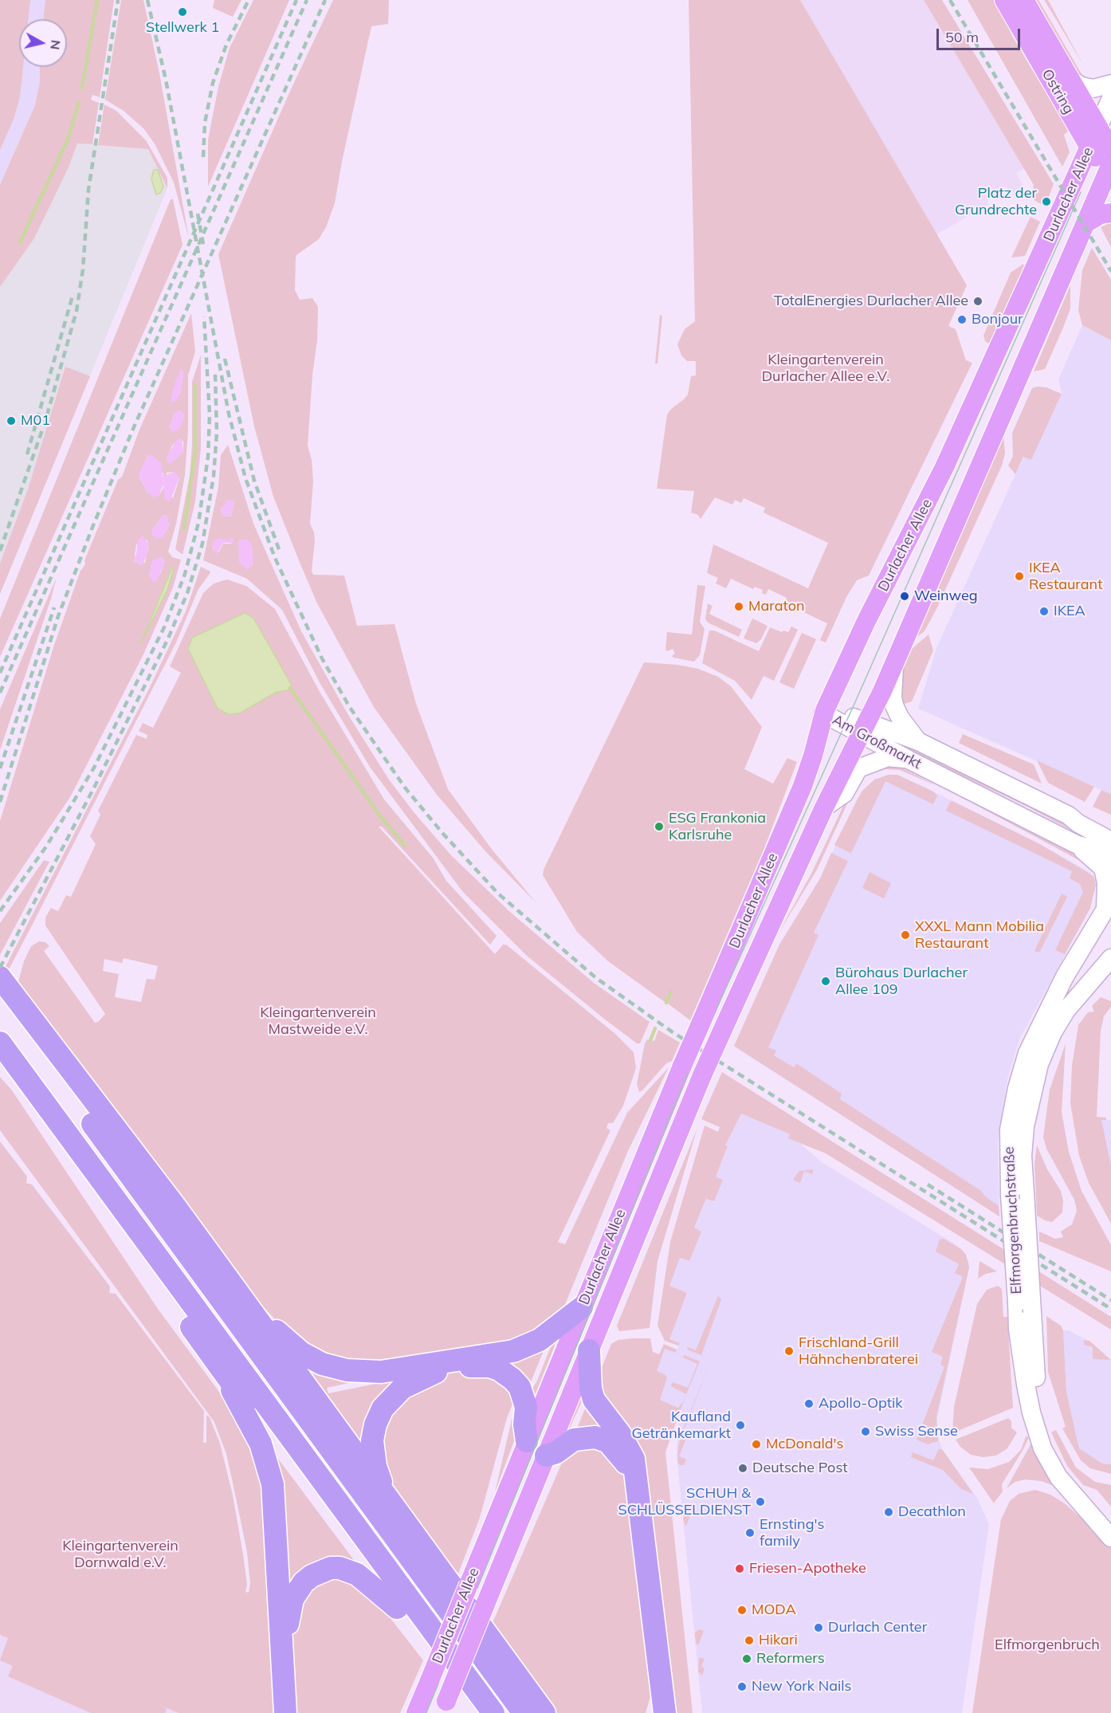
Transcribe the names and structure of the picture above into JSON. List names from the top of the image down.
{
  "streets": {
    "main road": [
      "Ostring",
      "Durlacher Allee",
      "Am Großmarkt",
      "Elfmorgenbruchstraße"
    ]
  },
  "crossings": [
    ["Ostring", "Durlacher Allee"],
    ["Durlacher Allee", "Am Großmarkt"]
  ],
  "parks": [
    "Kleingartenverein Durlacher Allee e.V.",
    "Kleingartenverein Mastweide e.V.",
    "Kleingartenverein Dornwald e.V.",
    "Elfmorgenbruch"
  ],
  "places": [
    "Stellwerk 1",
    "Platz der Grundrechte",
    "TotalEnergies Durlacher Allee",
    "Bonjour",
    "M01",
    "IKEA Restaurant",
    "Weinweg",
    "Maraton",
    "IKEA",
    "ESG Frankonia Karlsruhe",
    "XXXL Mann Mobilia Restaurant",
    "Bürohaus Durlacher Allee 109",
    "Frischland-Grill Hähnchenbraterei",
    "Apollo-Optik",
    "Kaufland Getränkemarkt",
    "Swiss Sense",
    "McDonald's",
    "Deutsche Post",
    "SCHUH & SCHLÜSSELDIENST",
    "Decathlon",
    "Ernsting's family",
    "Friesen-Apotheke",
    "MODA",
    "Durlach Center",
    "Hikari",
    "Reformers",
    "New York Nails"
  ],
  "scale_bar": "50 m",
  "north": "right"
}
